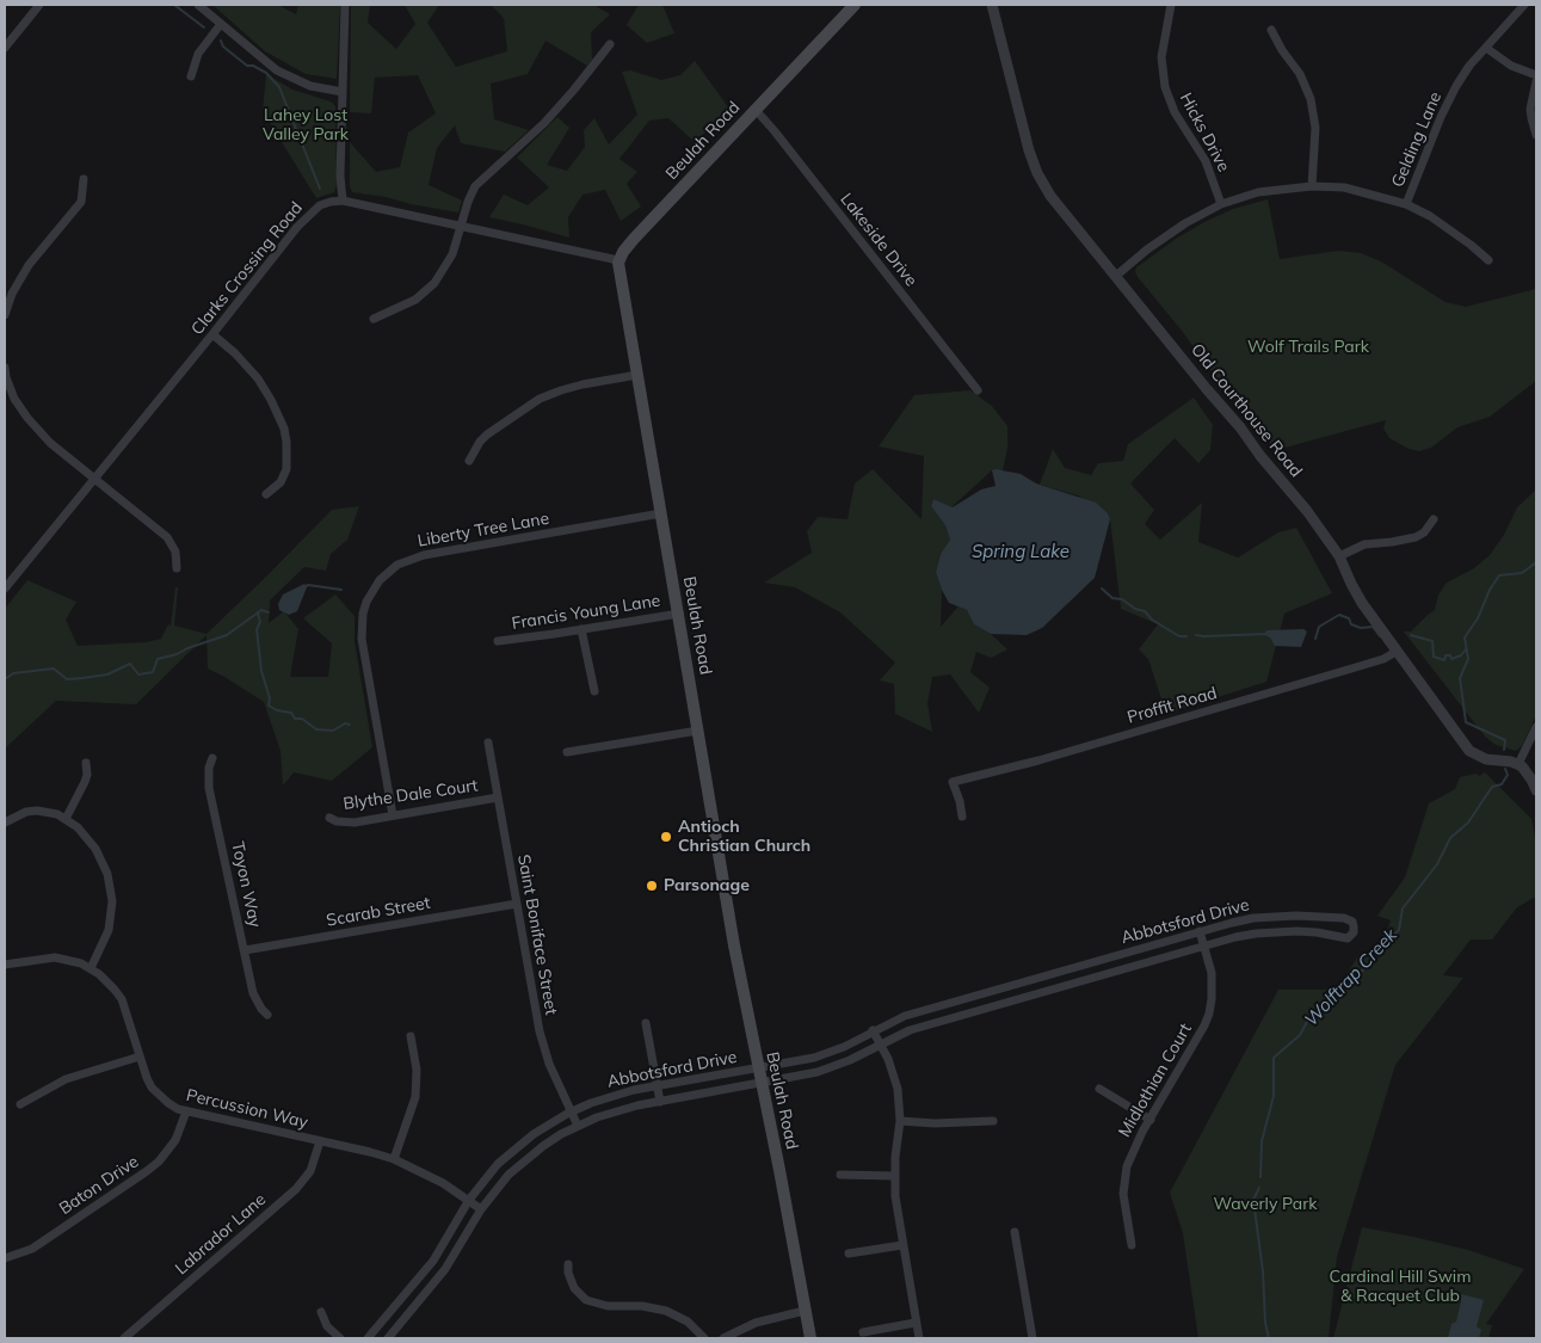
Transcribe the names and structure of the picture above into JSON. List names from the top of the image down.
{
  "streets": {
    "main road": ["Beulah Road"],
    "street": [
      "Hicks Drive",
      "Gelding Lane",
      "Lakeside Drive",
      "Clarks Crossing Road",
      "Old Courthouse Road",
      "Liberty Tree Lane",
      "Francis Young Lane",
      "Proffit Road",
      "Blythe Dale Court",
      "Toyon Way",
      "Scarab Street",
      "Abbotsford Drive",
      "Saint Boniface Street",
      "Midlothian Court",
      "Percussion Way",
      "Baton Drive",
      "Labrador Lane"
    ]
  },
  "crossings": [
    ["Beulah Road", "Lakeside Drive"],
    ["Beulah Road", "Liberty Tree Lane"],
    ["Beulah Road", "Francis Young Lane"],
    ["Beulah Road", "Abbotsford Drive"],
    ["Old Courthouse Road", "Proffit Road"],
    ["Liberty Tree Lane", "Blythe Dale Court"],
    ["Blythe Dale Court", "Saint Boniface Street"],
    ["Toyon Way", "Scarab Street"],
    ["Scarab Street", "Saint Boniface Street"],
    ["Abbotsford Drive", "Saint Boniface Street"],
    ["Abbotsford Drive", "Midlothian Court"],
    ["Abbotsford Drive", "Percussion Way"],
    ["Percussion Way", "Baton Drive"],
    ["Percussion Way", "Labrador Lane"]
  ],
  "water": ["Spring Lake", "Wolftrap Creek"],
  "parks": [
    "Lahey Lost Valley Park",
    "Wolf Trails Park",
    "Waverly Park",
    "Cardinal Hill Swim & Racquet Club"
  ],
  "places": ["Antioch Christian Church", "Parsonage"]
}
